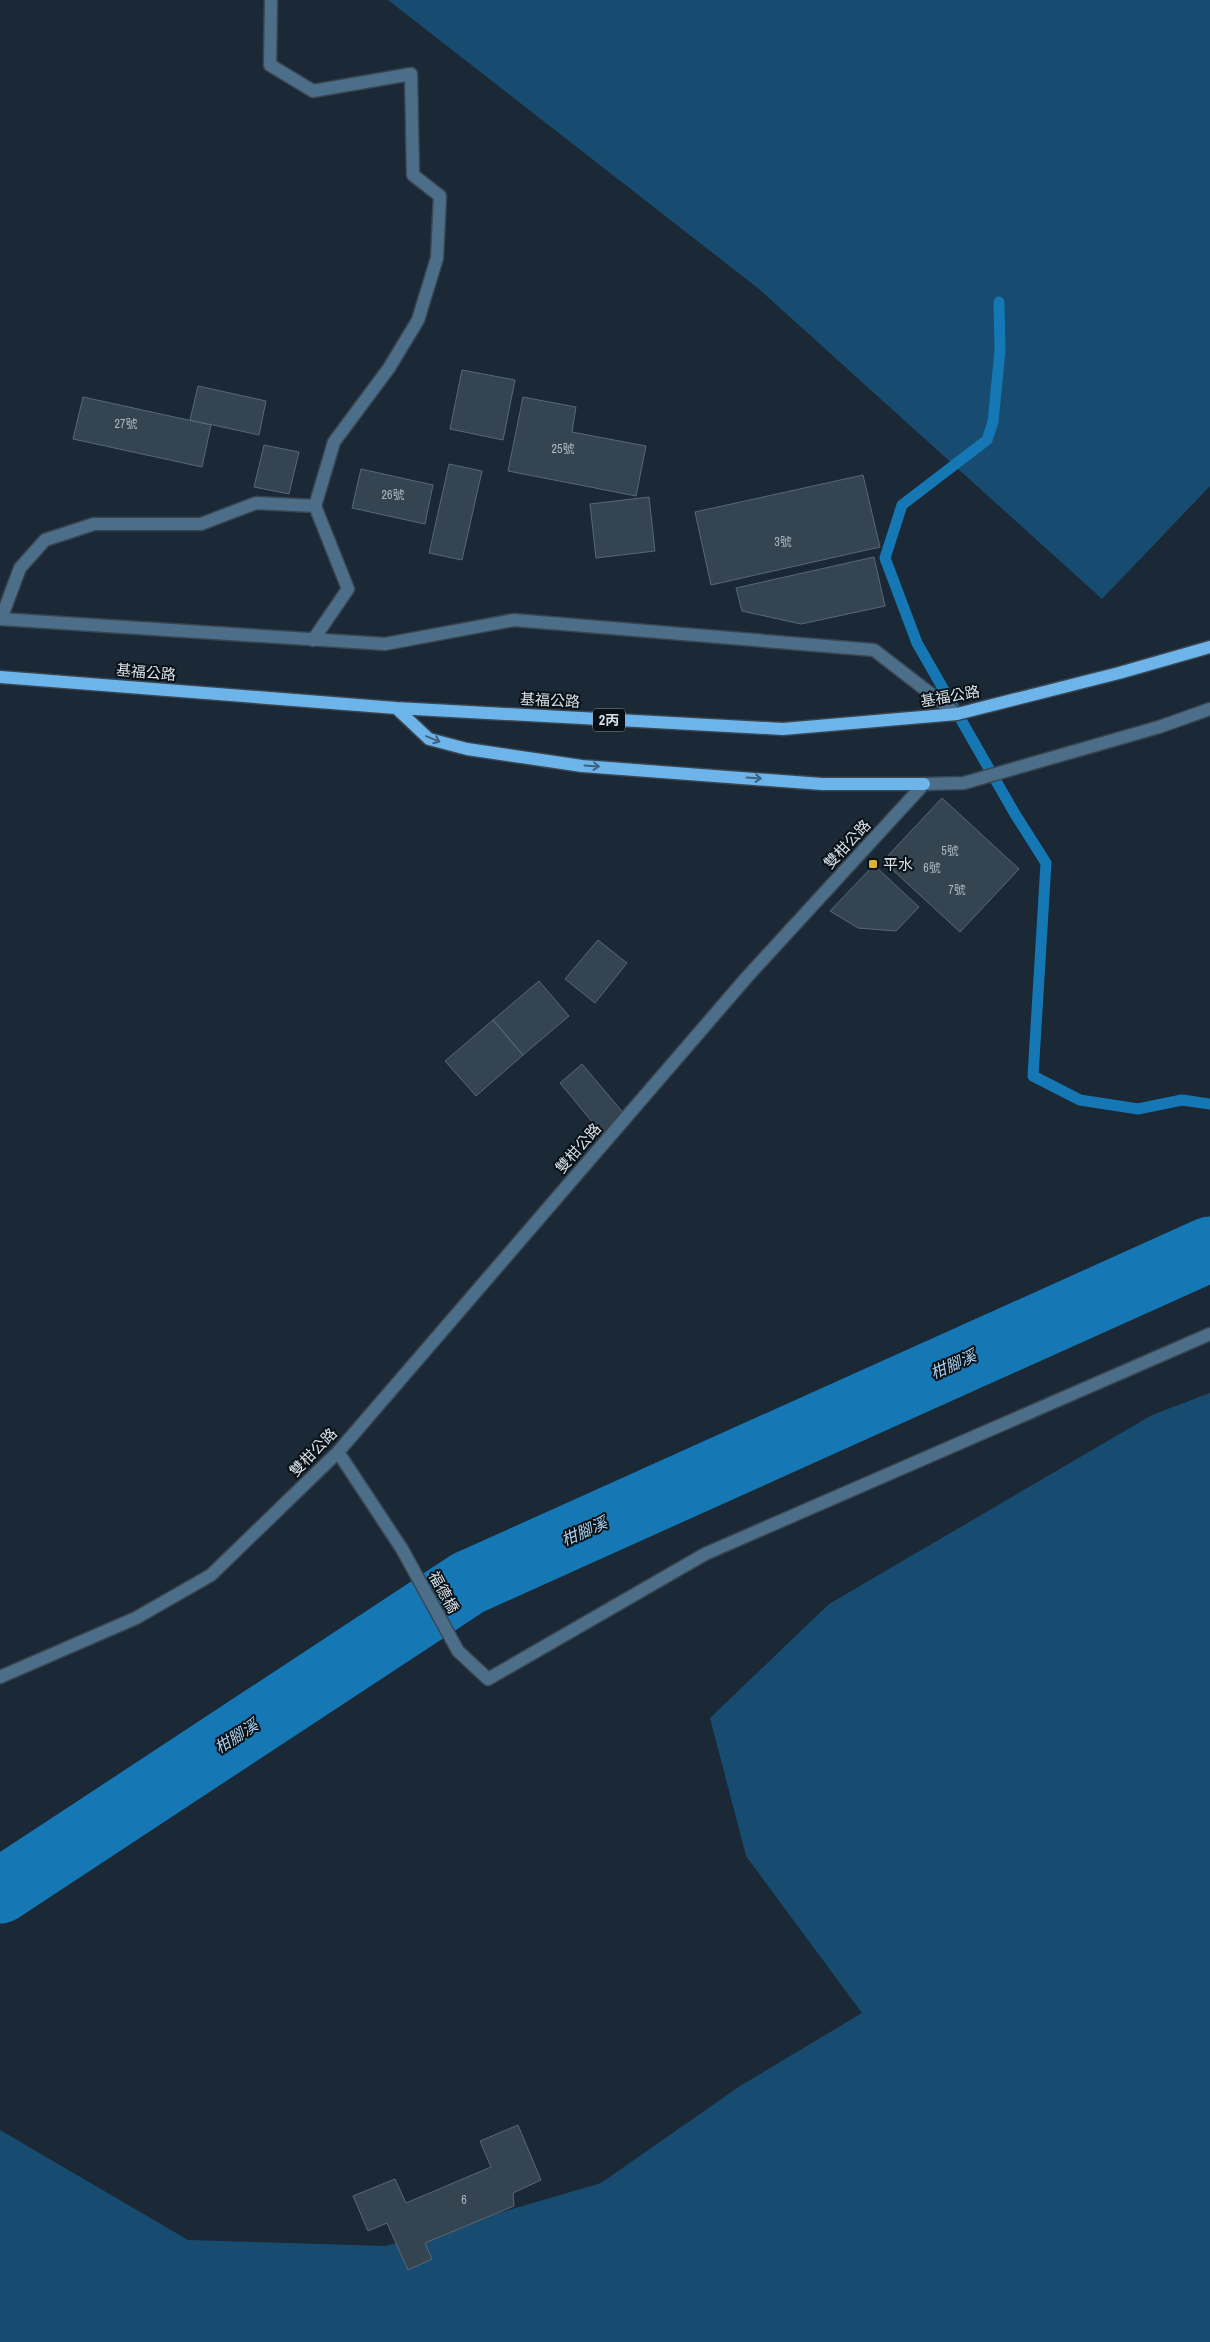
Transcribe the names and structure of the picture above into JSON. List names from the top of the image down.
{
  "streets": {
    "main road": ["基福公路", "2丙"],
    "street": ["雙柑公路", "福德橋"]
  },
  "crossings": [
    ["雙柑公路", "福德橋"]
  ],
  "water": ["柑腳溪"],
  "places": {
    "transit": ["平水"]
  },
  "house_numbers": [
    "27號",
    "25號",
    "26號",
    "3號",
    "5號",
    "6號",
    "7號",
    "6"
  ]
}
